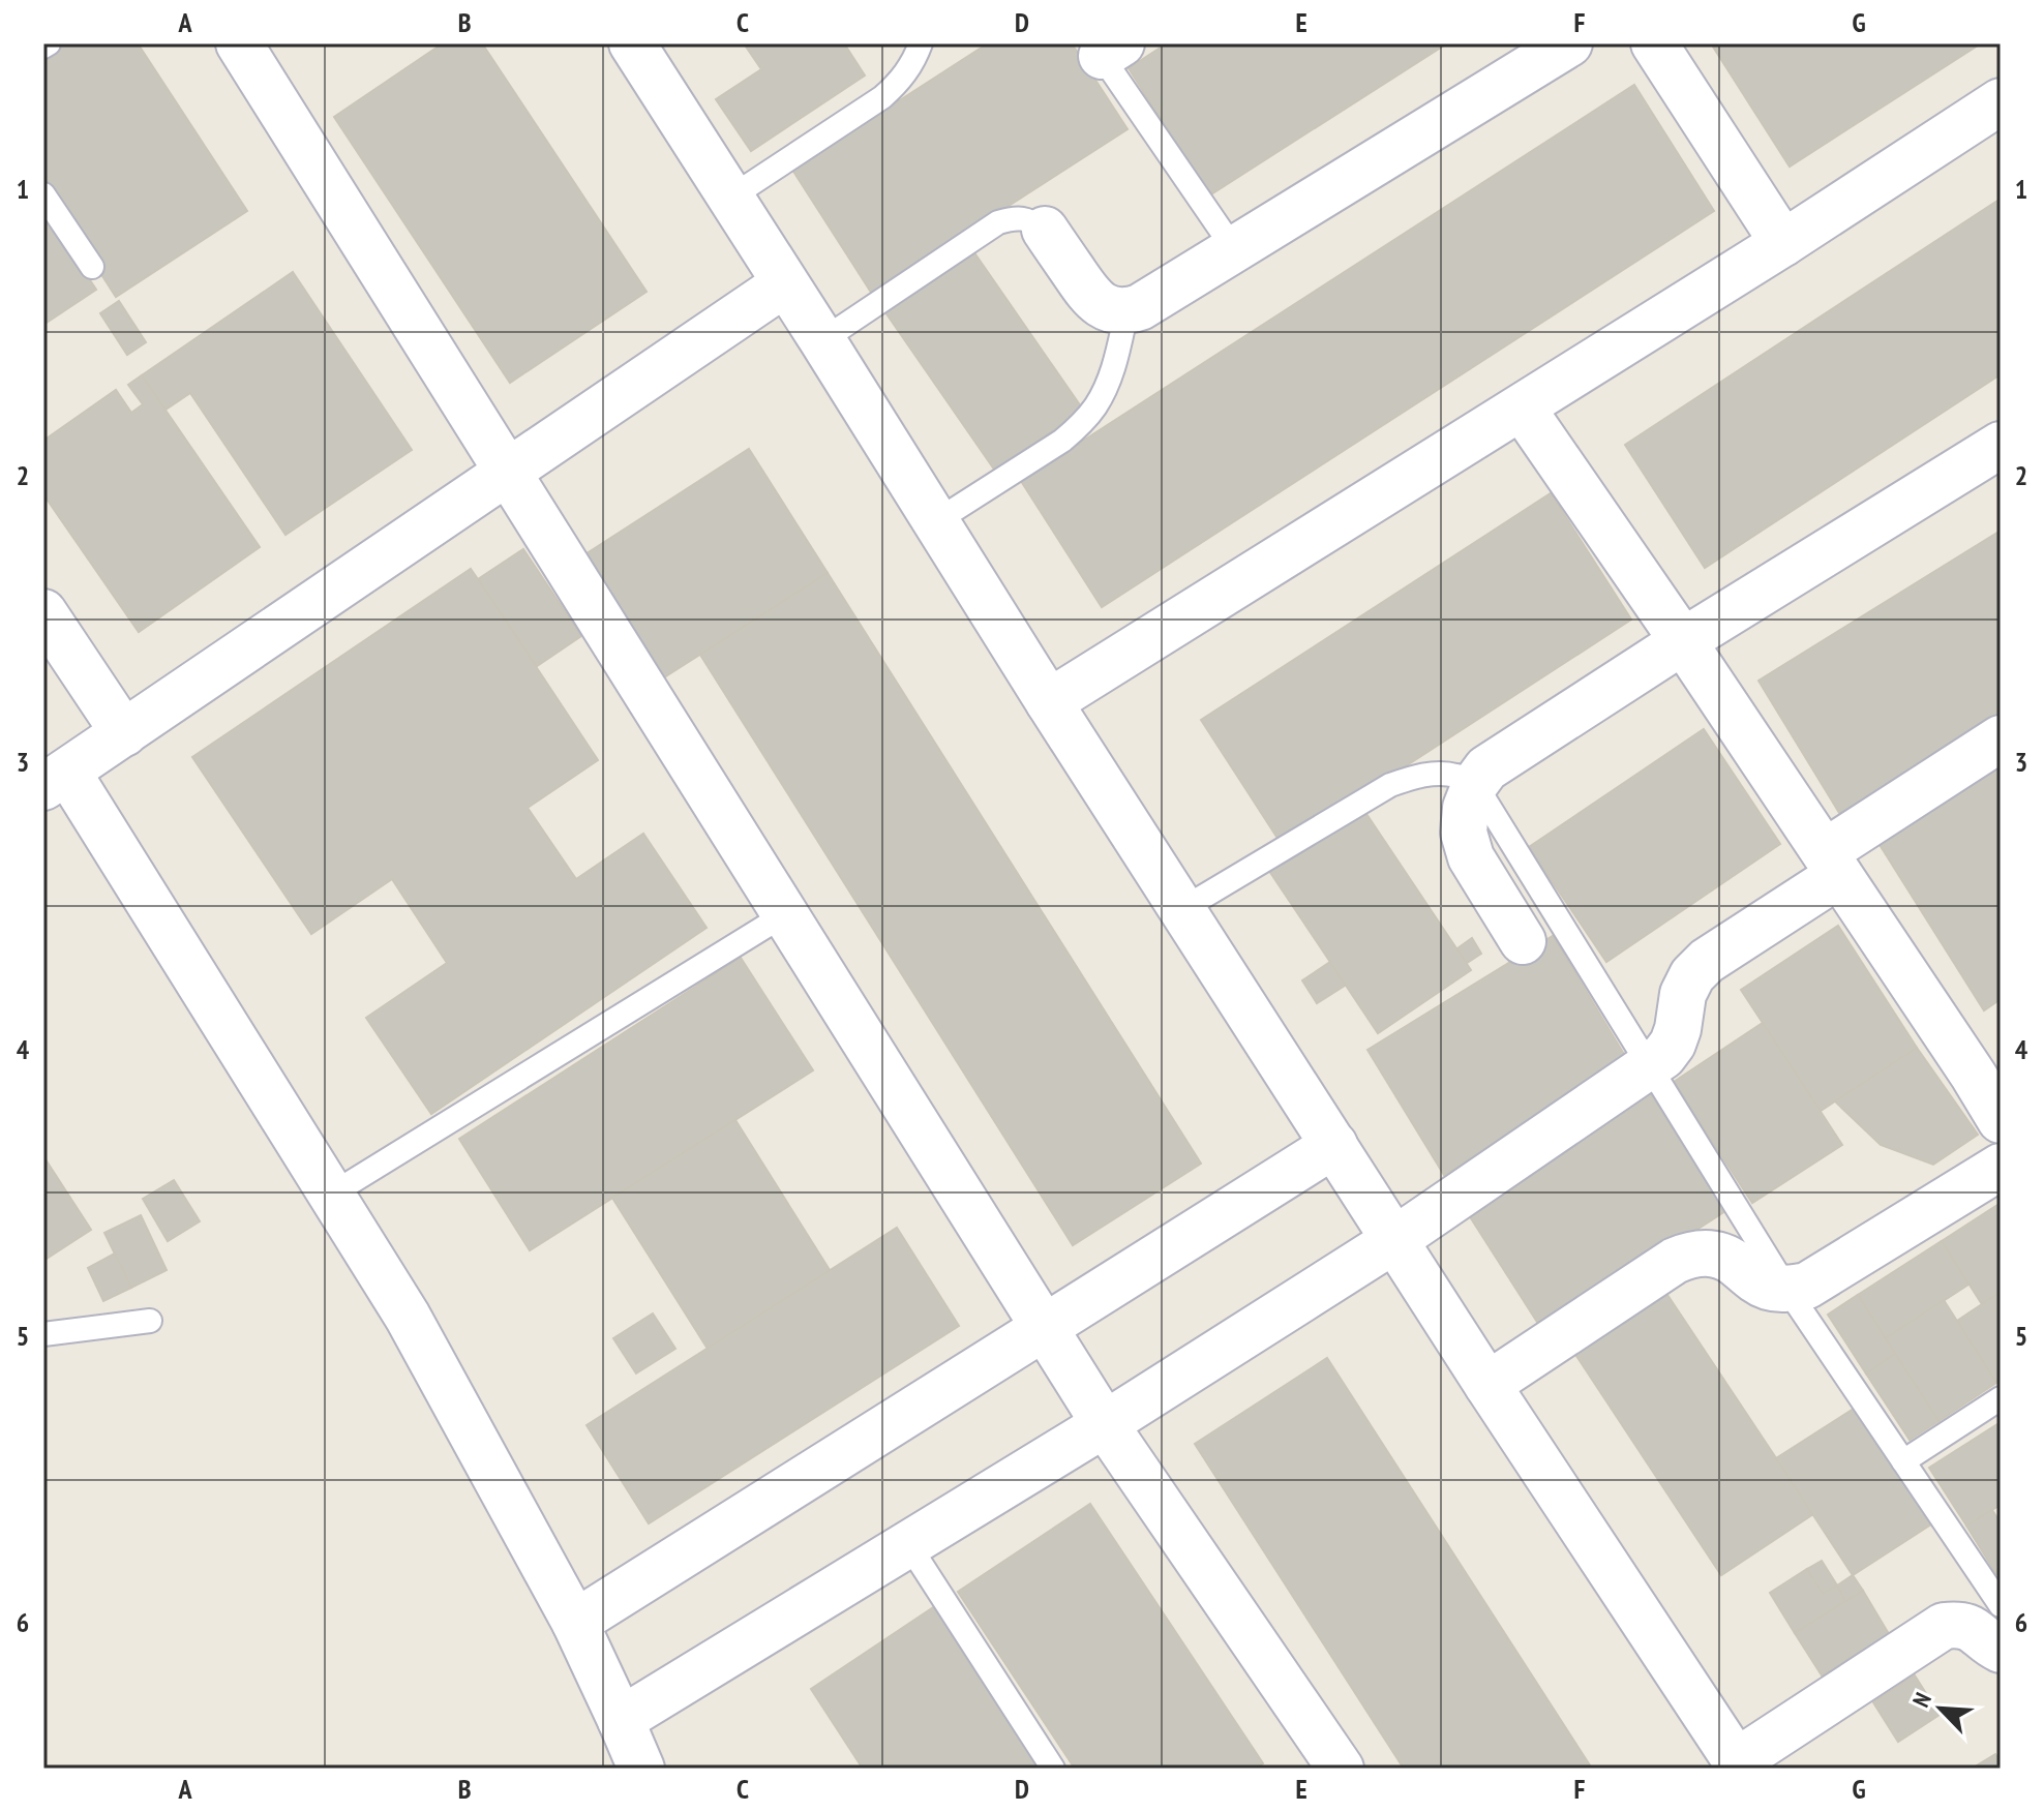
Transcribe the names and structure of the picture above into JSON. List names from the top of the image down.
{
  "north": "top left",
  "grid": {
    "columns": [
      "A",
      "B",
      "C",
      "D",
      "E",
      "F",
      "G"
    ],
    "rows": [
      "1",
      "2",
      "3",
      "4",
      "5",
      "6"
    ]
  }
}
